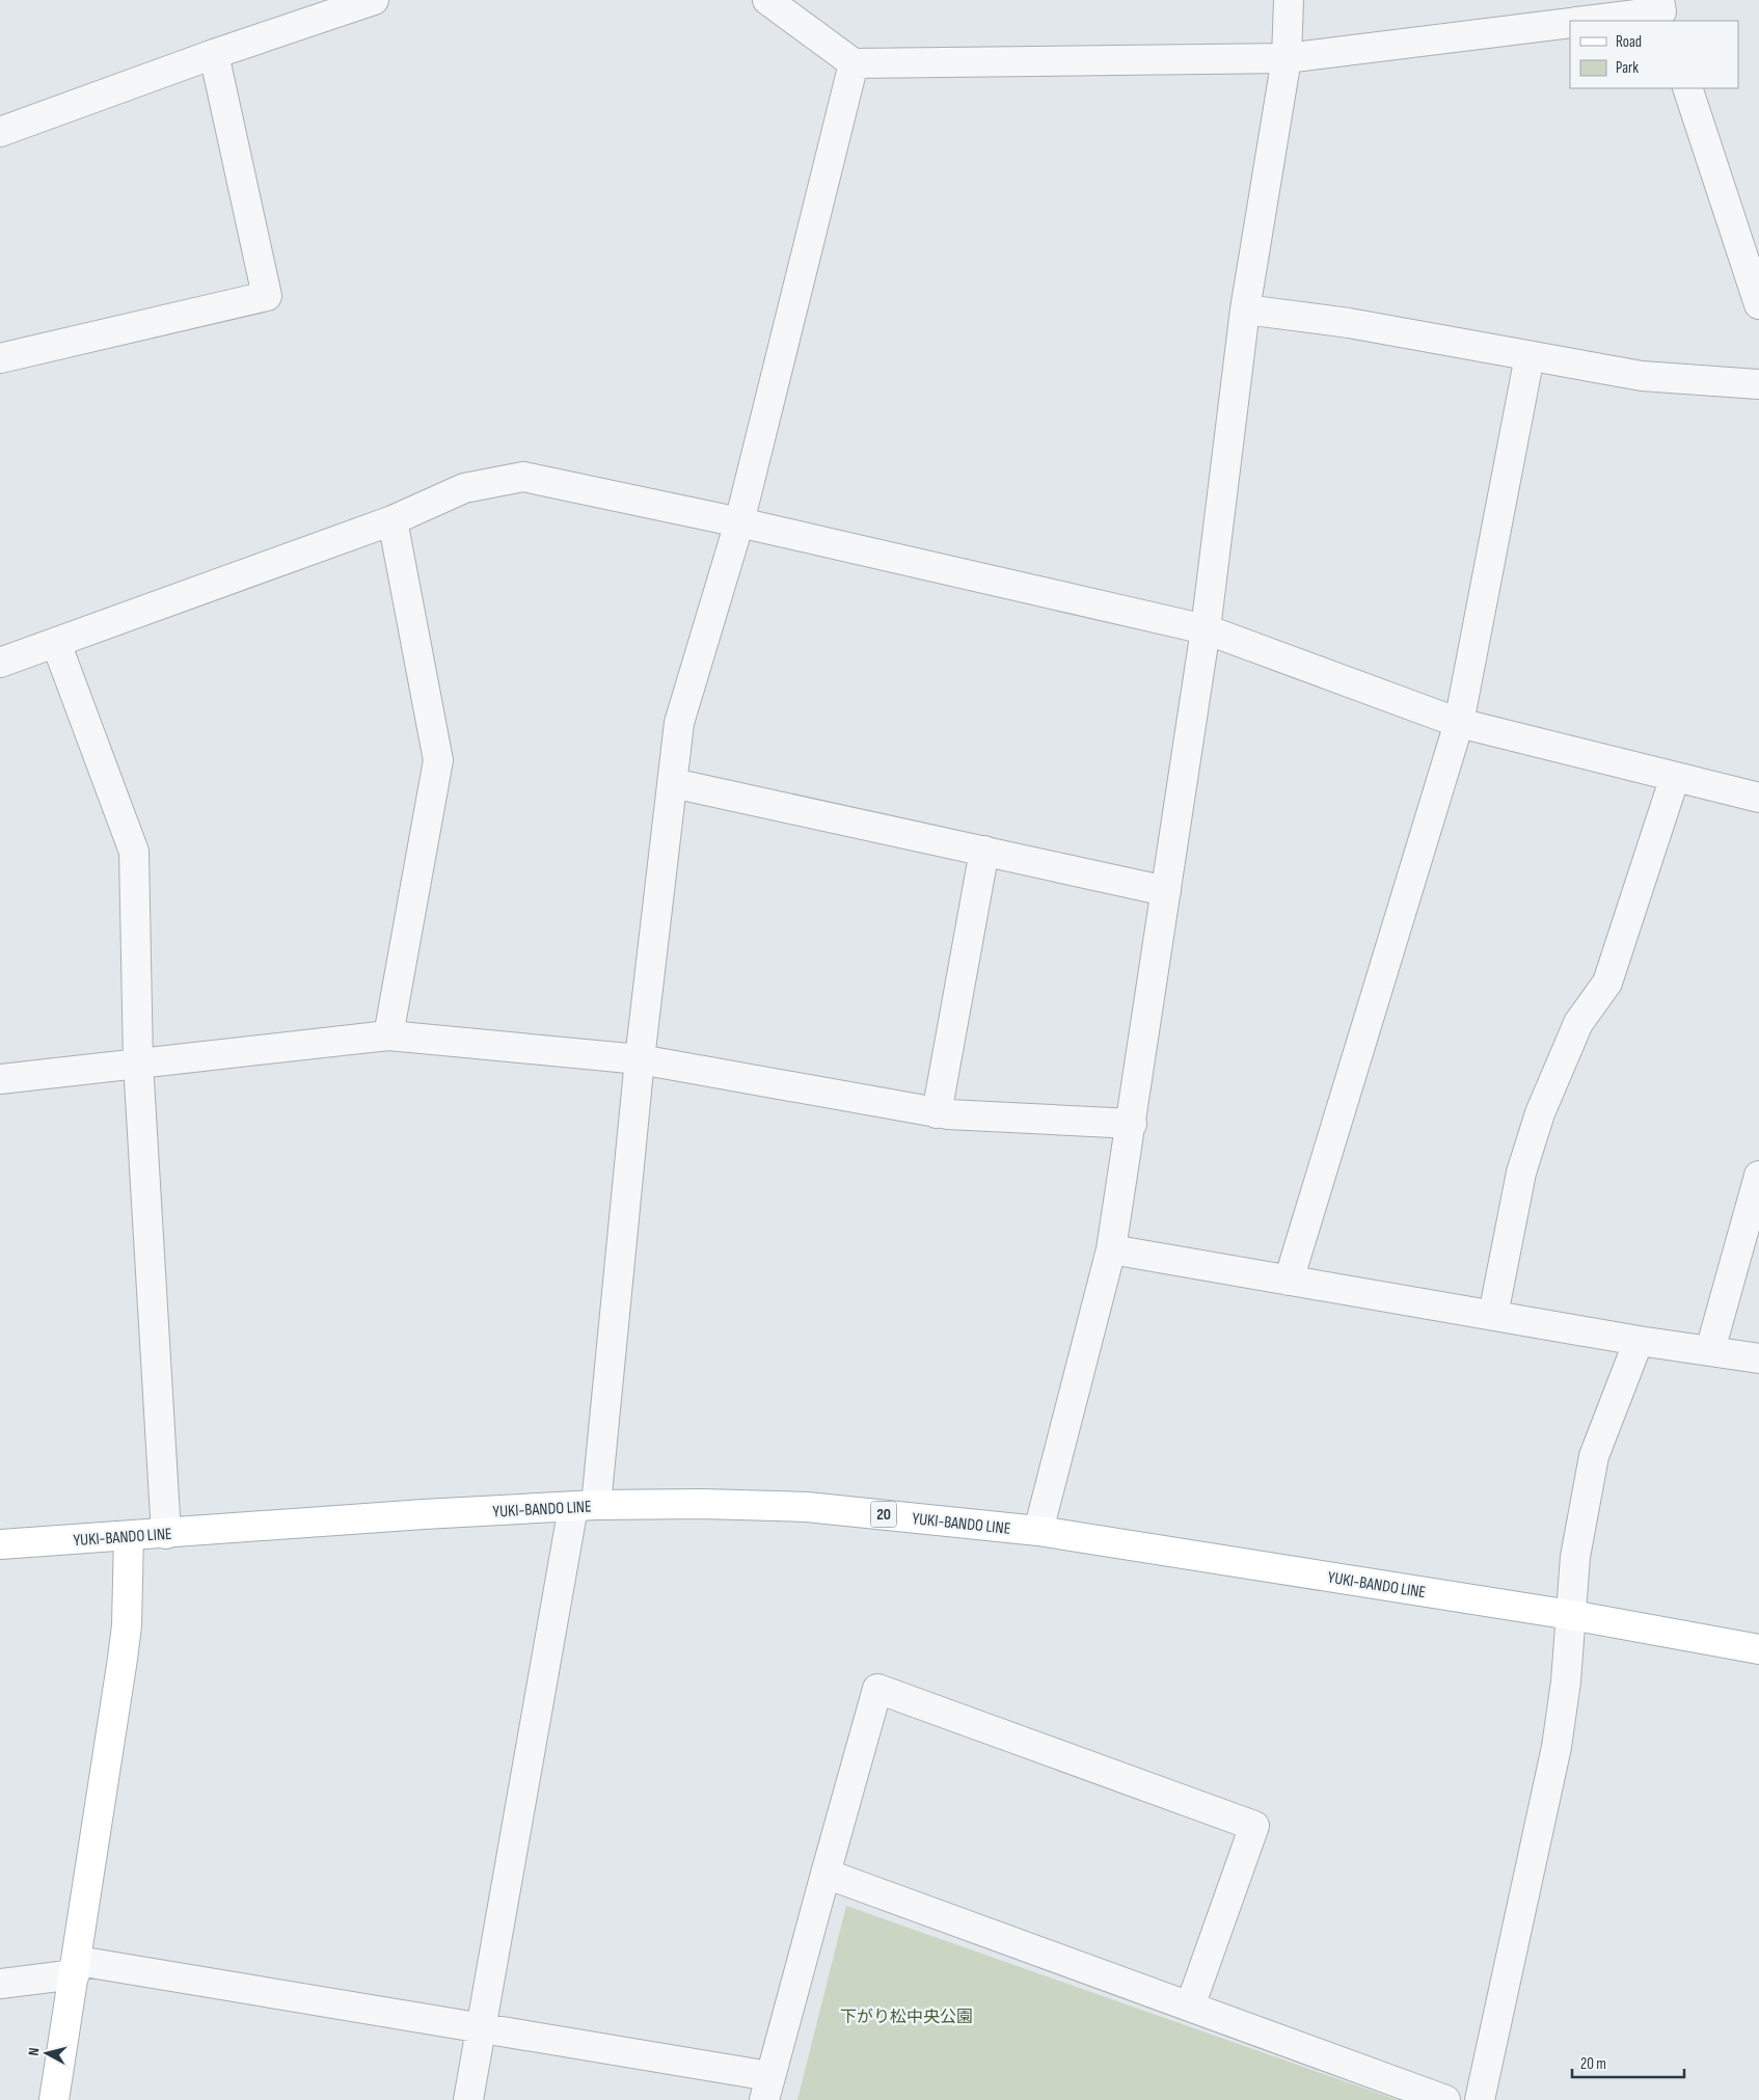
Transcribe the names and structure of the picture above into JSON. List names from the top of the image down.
{
  "streets": {
    "main road": ["YUKI-BANDO LINE", "20"]
  },
  "parks": ["下がり松中央公園"],
  "legend": ["Road", "Park"],
  "scale_bar": "20 m",
  "north": "left"
}
